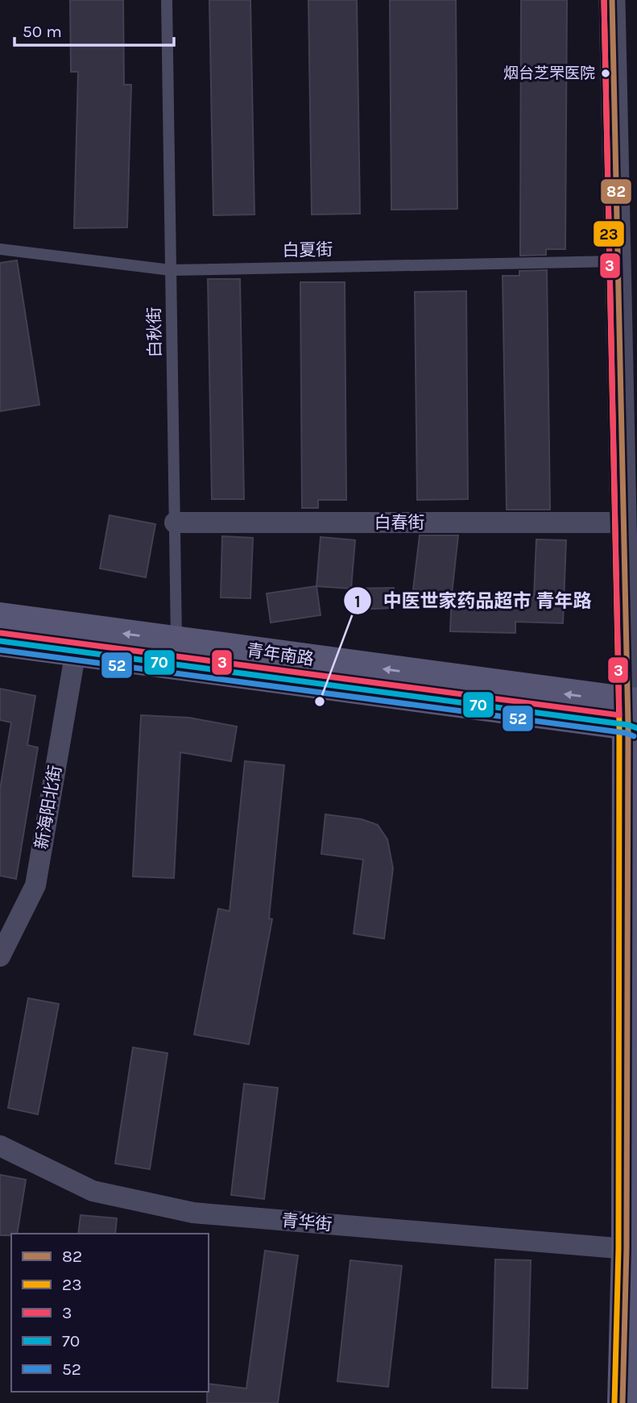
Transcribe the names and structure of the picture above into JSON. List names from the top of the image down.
{
  "streets": {
    "main road": ["青年南路"],
    "street": ["白春街", "新海阳北街", "青华街"],
    "lane": ["白夏街", "白秋街"]
  },
  "crossings": [
    ["白夏街", "白秋街"],
    ["白秋街", "白春街"],
    ["白秋街", "青年南路"],
    ["青年南路", "新海阳北街"]
  ],
  "places": ["烟台芝罘医院", "中医世家药品超市 青年路"],
  "lines": [
    "transit line 82",
    "transit line 23",
    "transit line 3",
    "transit line 70",
    "transit line 52"
  ],
  "legend": [
    "82",
    "23",
    "3",
    "70",
    "52"
  ],
  "scale_bar": "50 m"
}
